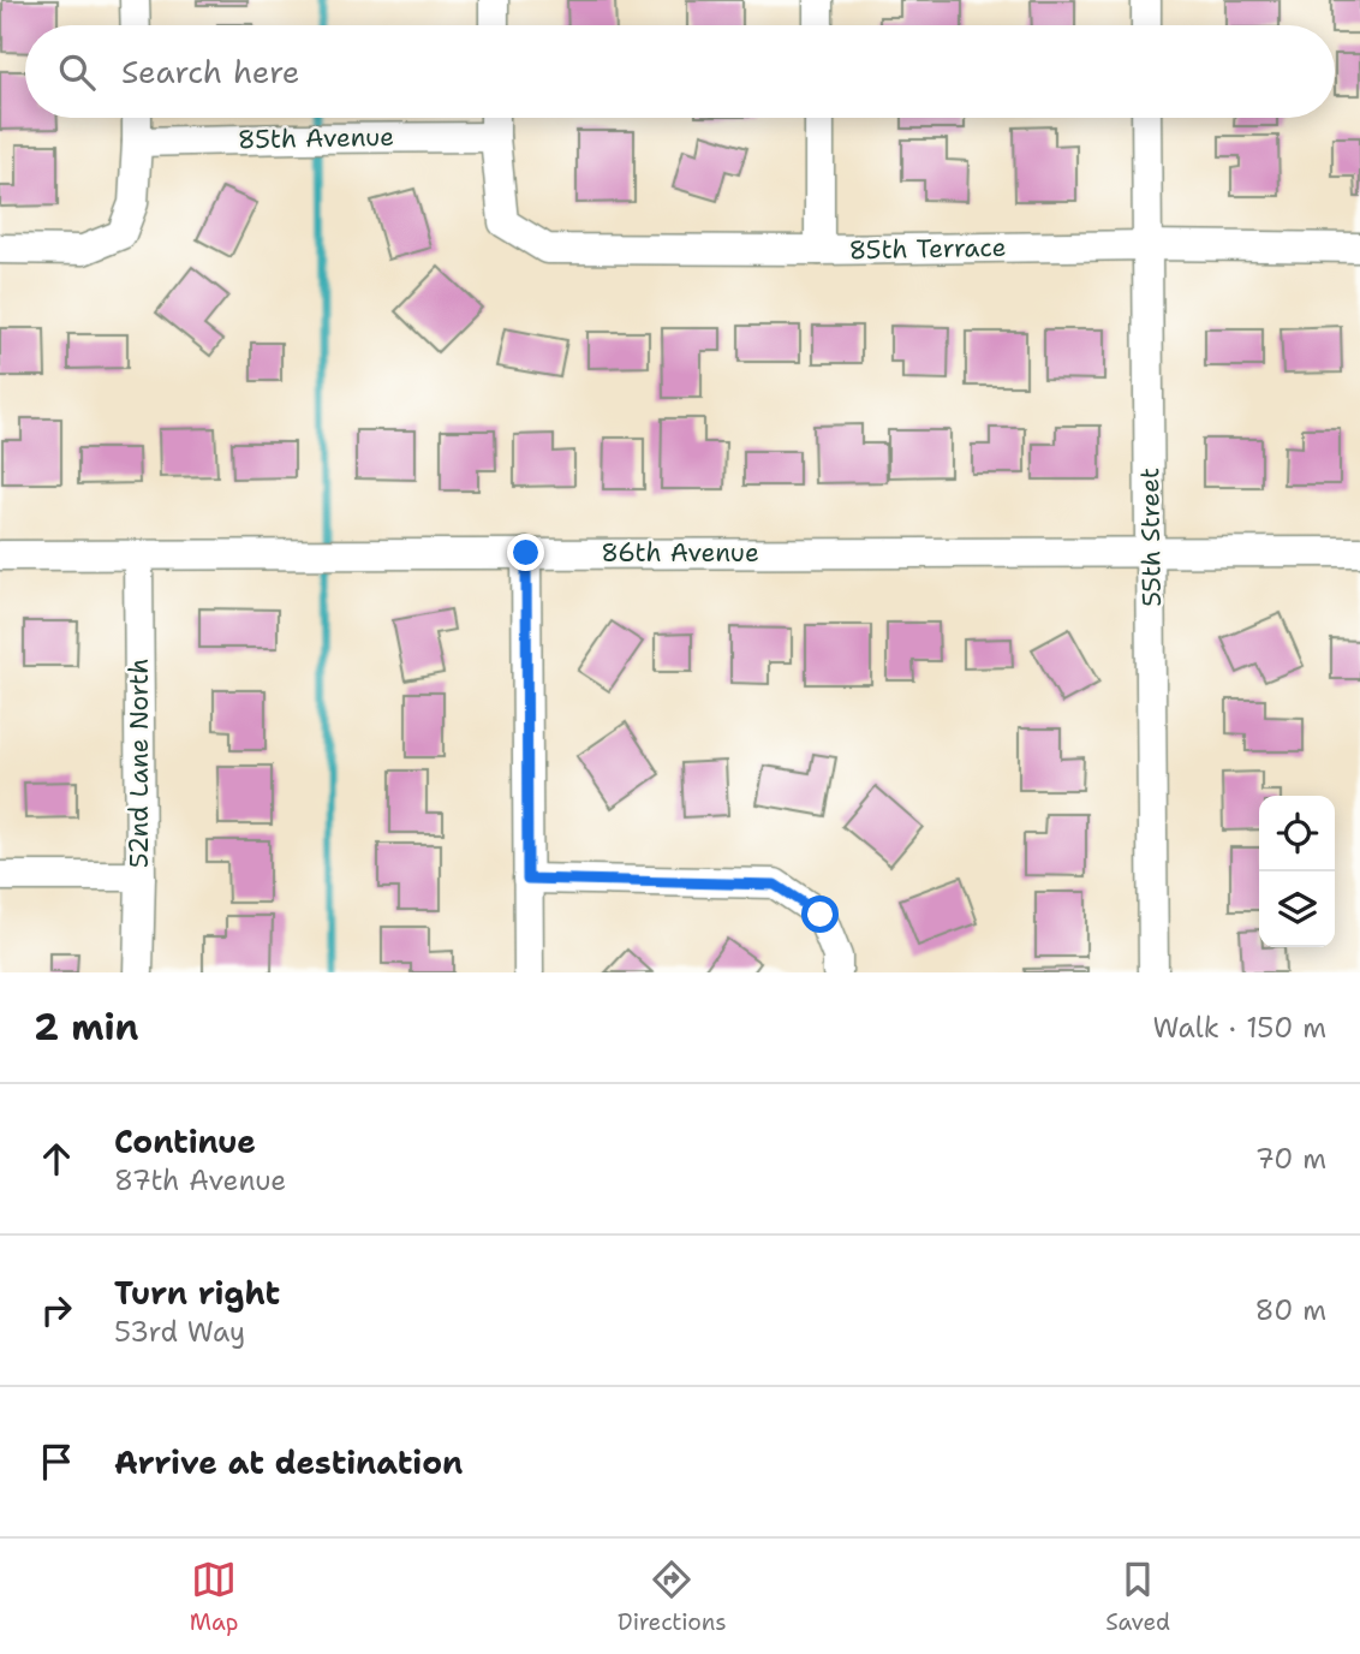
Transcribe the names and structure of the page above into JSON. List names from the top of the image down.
{
  "streets": {
    "street": [
      "85th Avenue",
      "85th Terrace",
      "55th Street",
      "86th Avenue",
      "52nd Lane North"
    ]
  },
  "crossings": [
    ["85th Avenue", "85th Terrace"],
    ["85th Terrace", "55th Street"],
    ["55th Street", "86th Avenue"],
    ["86th Avenue", "52nd Lane North"]
  ],
  "page": {
    "search": "Search here",
    "heading": ["2 min", "Walk · 150 m"],
    "list": [
      ["Continue", "87th Avenue", "70 m"],
      ["Turn right", "53rd Way", "80 m"],
      "Arrive at destination"
    ],
    "nav": ["Map", "Directions", "Saved"]
  }
}
